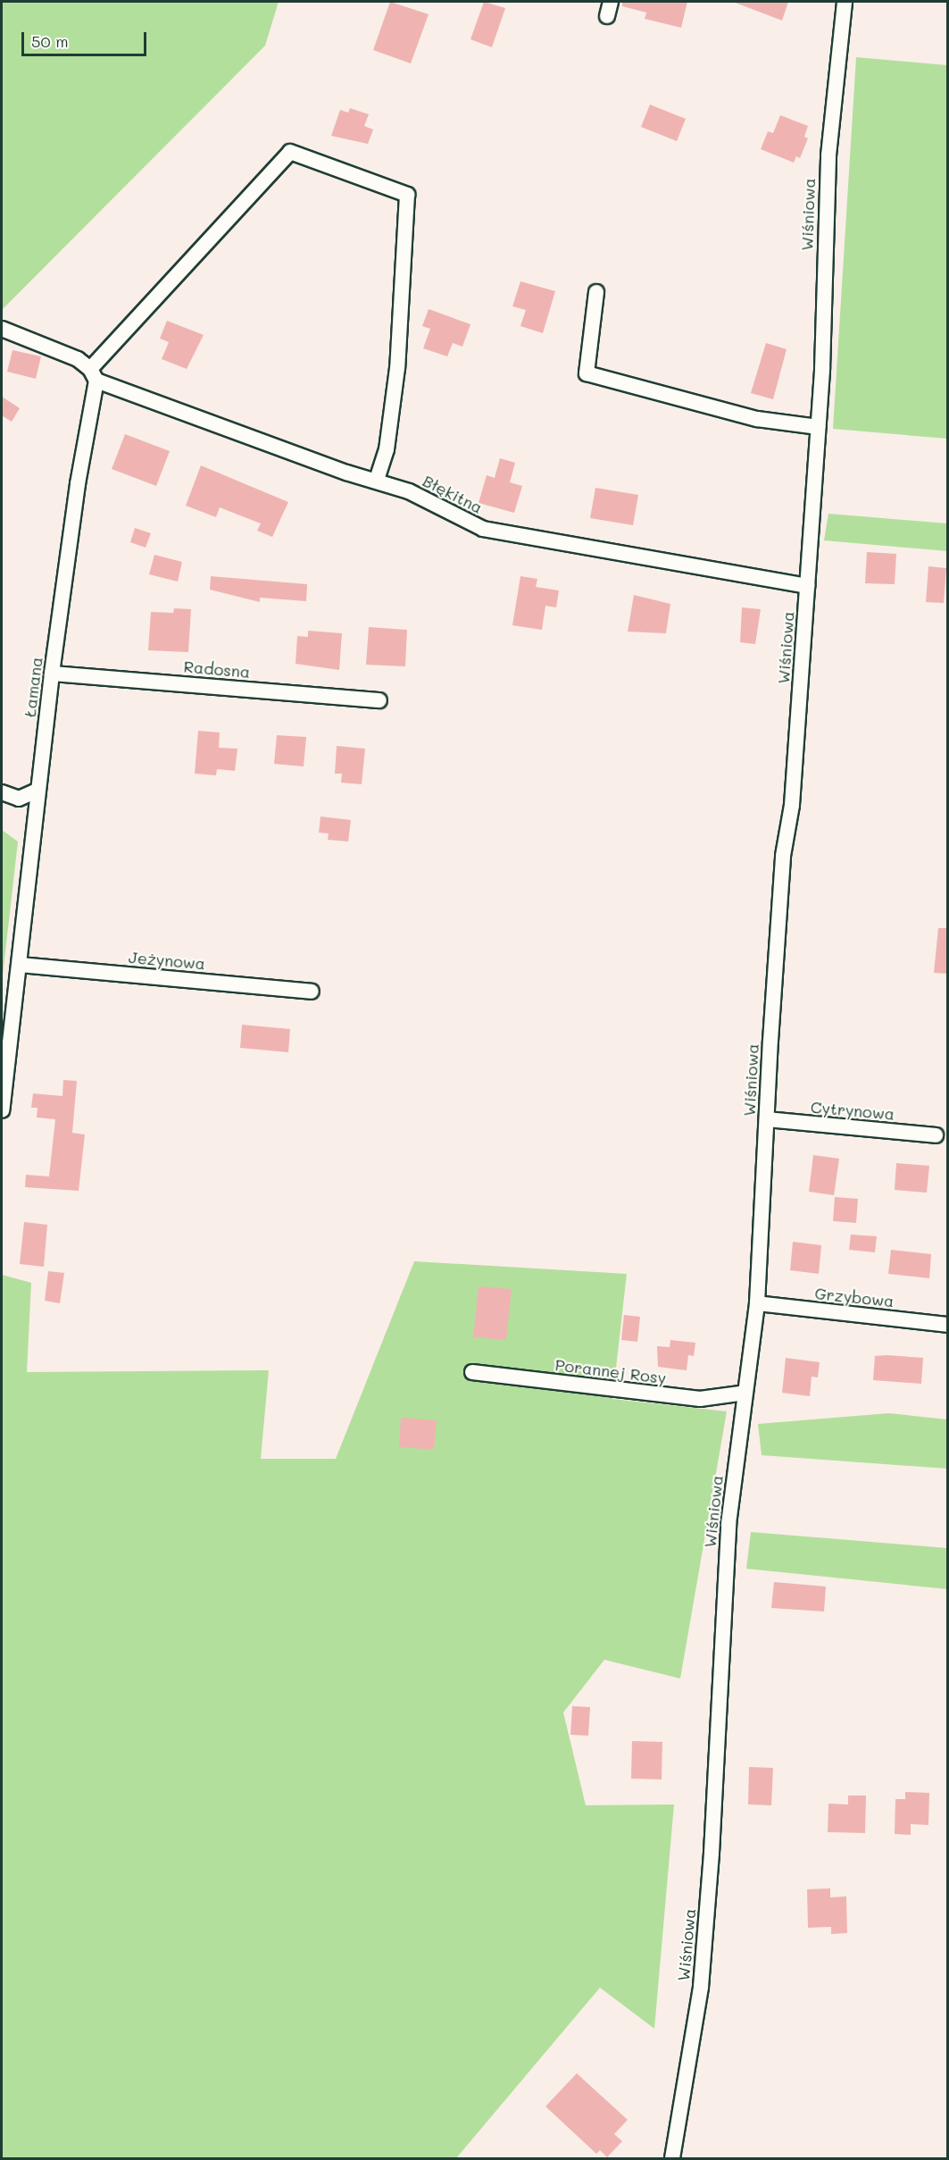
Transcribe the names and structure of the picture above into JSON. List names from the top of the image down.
{
  "streets": {
    "street": [
      "Wiśniowa",
      "Błękitna",
      "Radosna",
      "Łamana",
      "Jeżynowa",
      "Cytrynowa",
      "Grzybowa",
      "Porannej Rosy"
    ]
  },
  "crossings": [
    ["Wiśniowa", "Błękitna"],
    ["Wiśniowa", "Cytrynowa"],
    ["Wiśniowa", "Grzybowa"],
    ["Wiśniowa", "Porannej Rosy"],
    ["Błękitna", "Łamana"],
    ["Radosna", "Łamana"],
    ["Łamana", "Jeżynowa"]
  ],
  "scale_bar": "50 m"
}
